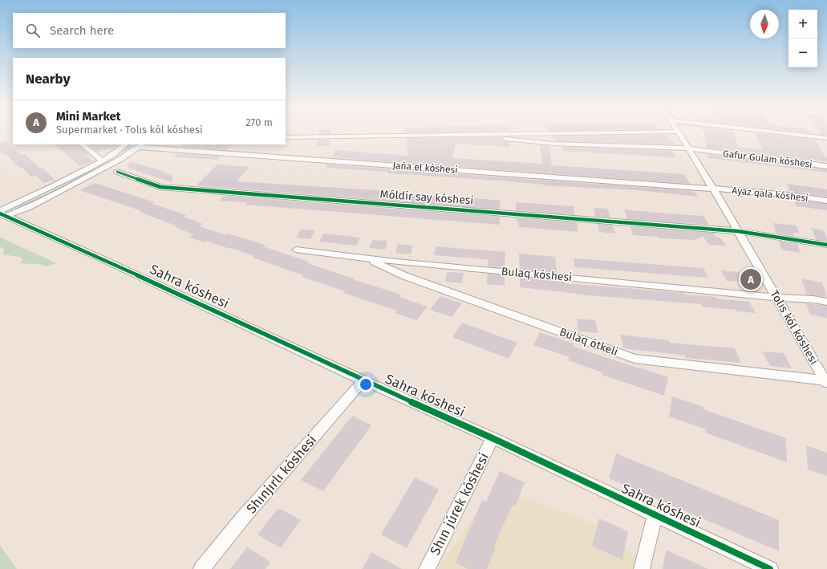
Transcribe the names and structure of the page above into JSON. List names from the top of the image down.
{
  "streets": {
    "street": [
      "Gafur Gulam kóshesi",
      "Jańa el kóshesi",
      "Ayaz qala kóshesi",
      "Móldir say kóshesi",
      "Bulaq kóshesi",
      "Sahra kóshesi",
      "Tolıs kól kóshesi",
      "Bulaq ótkeli",
      "Shınjırlı kóshesi",
      "Shın júrek kóshesi"
    ]
  },
  "crossings": [
    ["Gafur Gulam kóshesi", "Tolıs kól kóshesi"],
    ["Jańa el kóshesi", "Ayaz qala kóshesi"],
    ["Jańa el kóshesi", "Tolıs kól kóshesi"],
    ["Ayaz qala kóshesi", "Tolıs kól kóshesi"],
    ["Móldir say kóshesi", "Tolıs kól kóshesi"],
    ["Bulaq kóshesi", "Tolıs kól kóshesi"],
    ["Bulaq kóshesi", "Bulaq ótkeli"],
    ["Sahra kóshesi", "Shınjırlı kóshesi"],
    ["Sahra kóshesi", "Shın júrek kóshesi"],
    ["Tolıs kól kóshesi", "Bulaq ótkeli"]
  ],
  "north": "bottom",
  "page": {
    "map_buttons": ["+", "−"],
    "search": "Search here",
    "heading": "Nearby",
    "list": [
      {
        "mark": "A",
        "name": "Mini Market",
        "note": "Supermarket · Tolıs kól kóshesi",
        "value": "270 m"
      }
    ],
    "pins": "A"
  }
}
